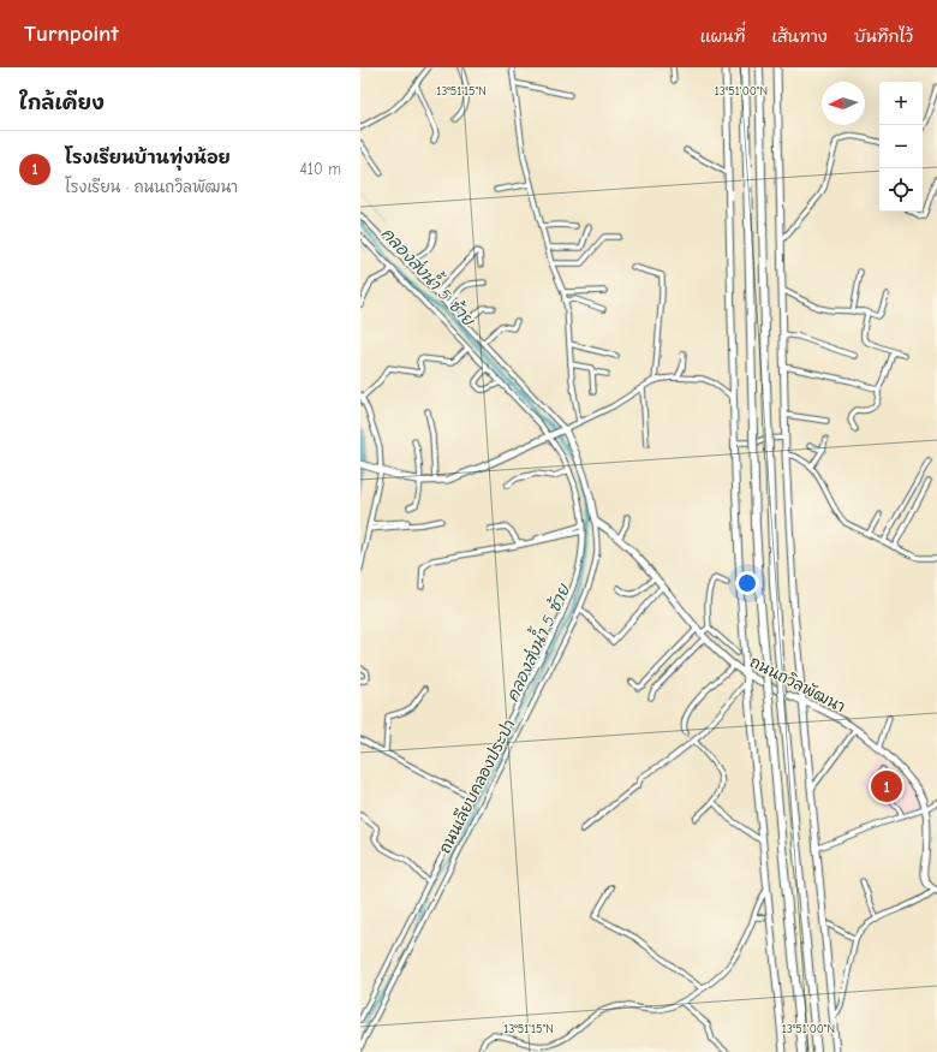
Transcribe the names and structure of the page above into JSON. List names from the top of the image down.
{
  "streets": {
    "main road": ["ถนนถวิลพัฒนา", "ถนนเลียบคลองประปา"]
  },
  "crossings": [
    ["ถนนถวิลพัฒนา", "ถนนเลียบคลองประปา"]
  ],
  "water": ["คลองส่งน้ำ 5 ซ้าย"],
  "north": "left",
  "page": {
    "header": "Turnpoint",
    "nav": ["แผนที่", "เส้นทาง", "บันทึกไว้"],
    "heading": "ใกล้เคียง",
    "map_buttons": ["+", "−"],
    "list": [
      {
        "mark": "1",
        "name": "โรงเรียนบ้านทุ่งน้อย",
        "note": "โรงเรียน · ถนนถวิลพัฒนา",
        "value": "410 m"
      }
    ],
    "pins": "1"
  },
  "coordinates": ["13°51'15\"N", "13°51'00\"N"]
}
